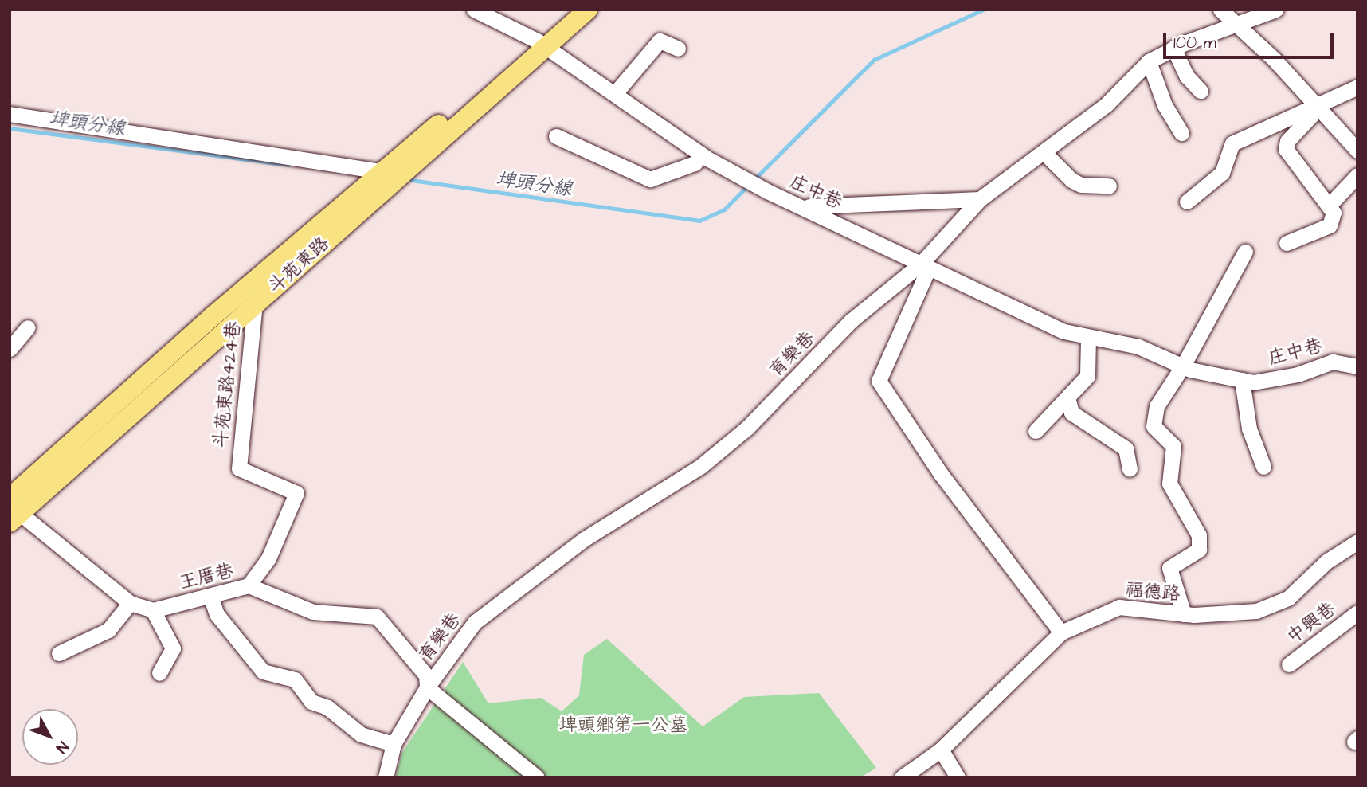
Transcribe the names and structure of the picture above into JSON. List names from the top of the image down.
{
  "streets": {
    "main road": ["斗苑東路"],
    "street": [
      "庄中巷",
      "育樂巷",
      "斗苑東路424巷",
      "王厝巷",
      "福德路",
      "中興巷"
    ]
  },
  "crossings": [
    ["庄中巷", "斗苑東路"],
    ["庄中巷", "育樂巷"],
    ["斗苑東路", "斗苑東路424巷"],
    ["育樂巷", "王厝巷"],
    ["斗苑東路424巷", "王厝巷"]
  ],
  "water": ["埤頭分線"],
  "parks": ["埤頭鄉第一公墓"],
  "scale_bar": "100 m",
  "north": "bottom right"
}
